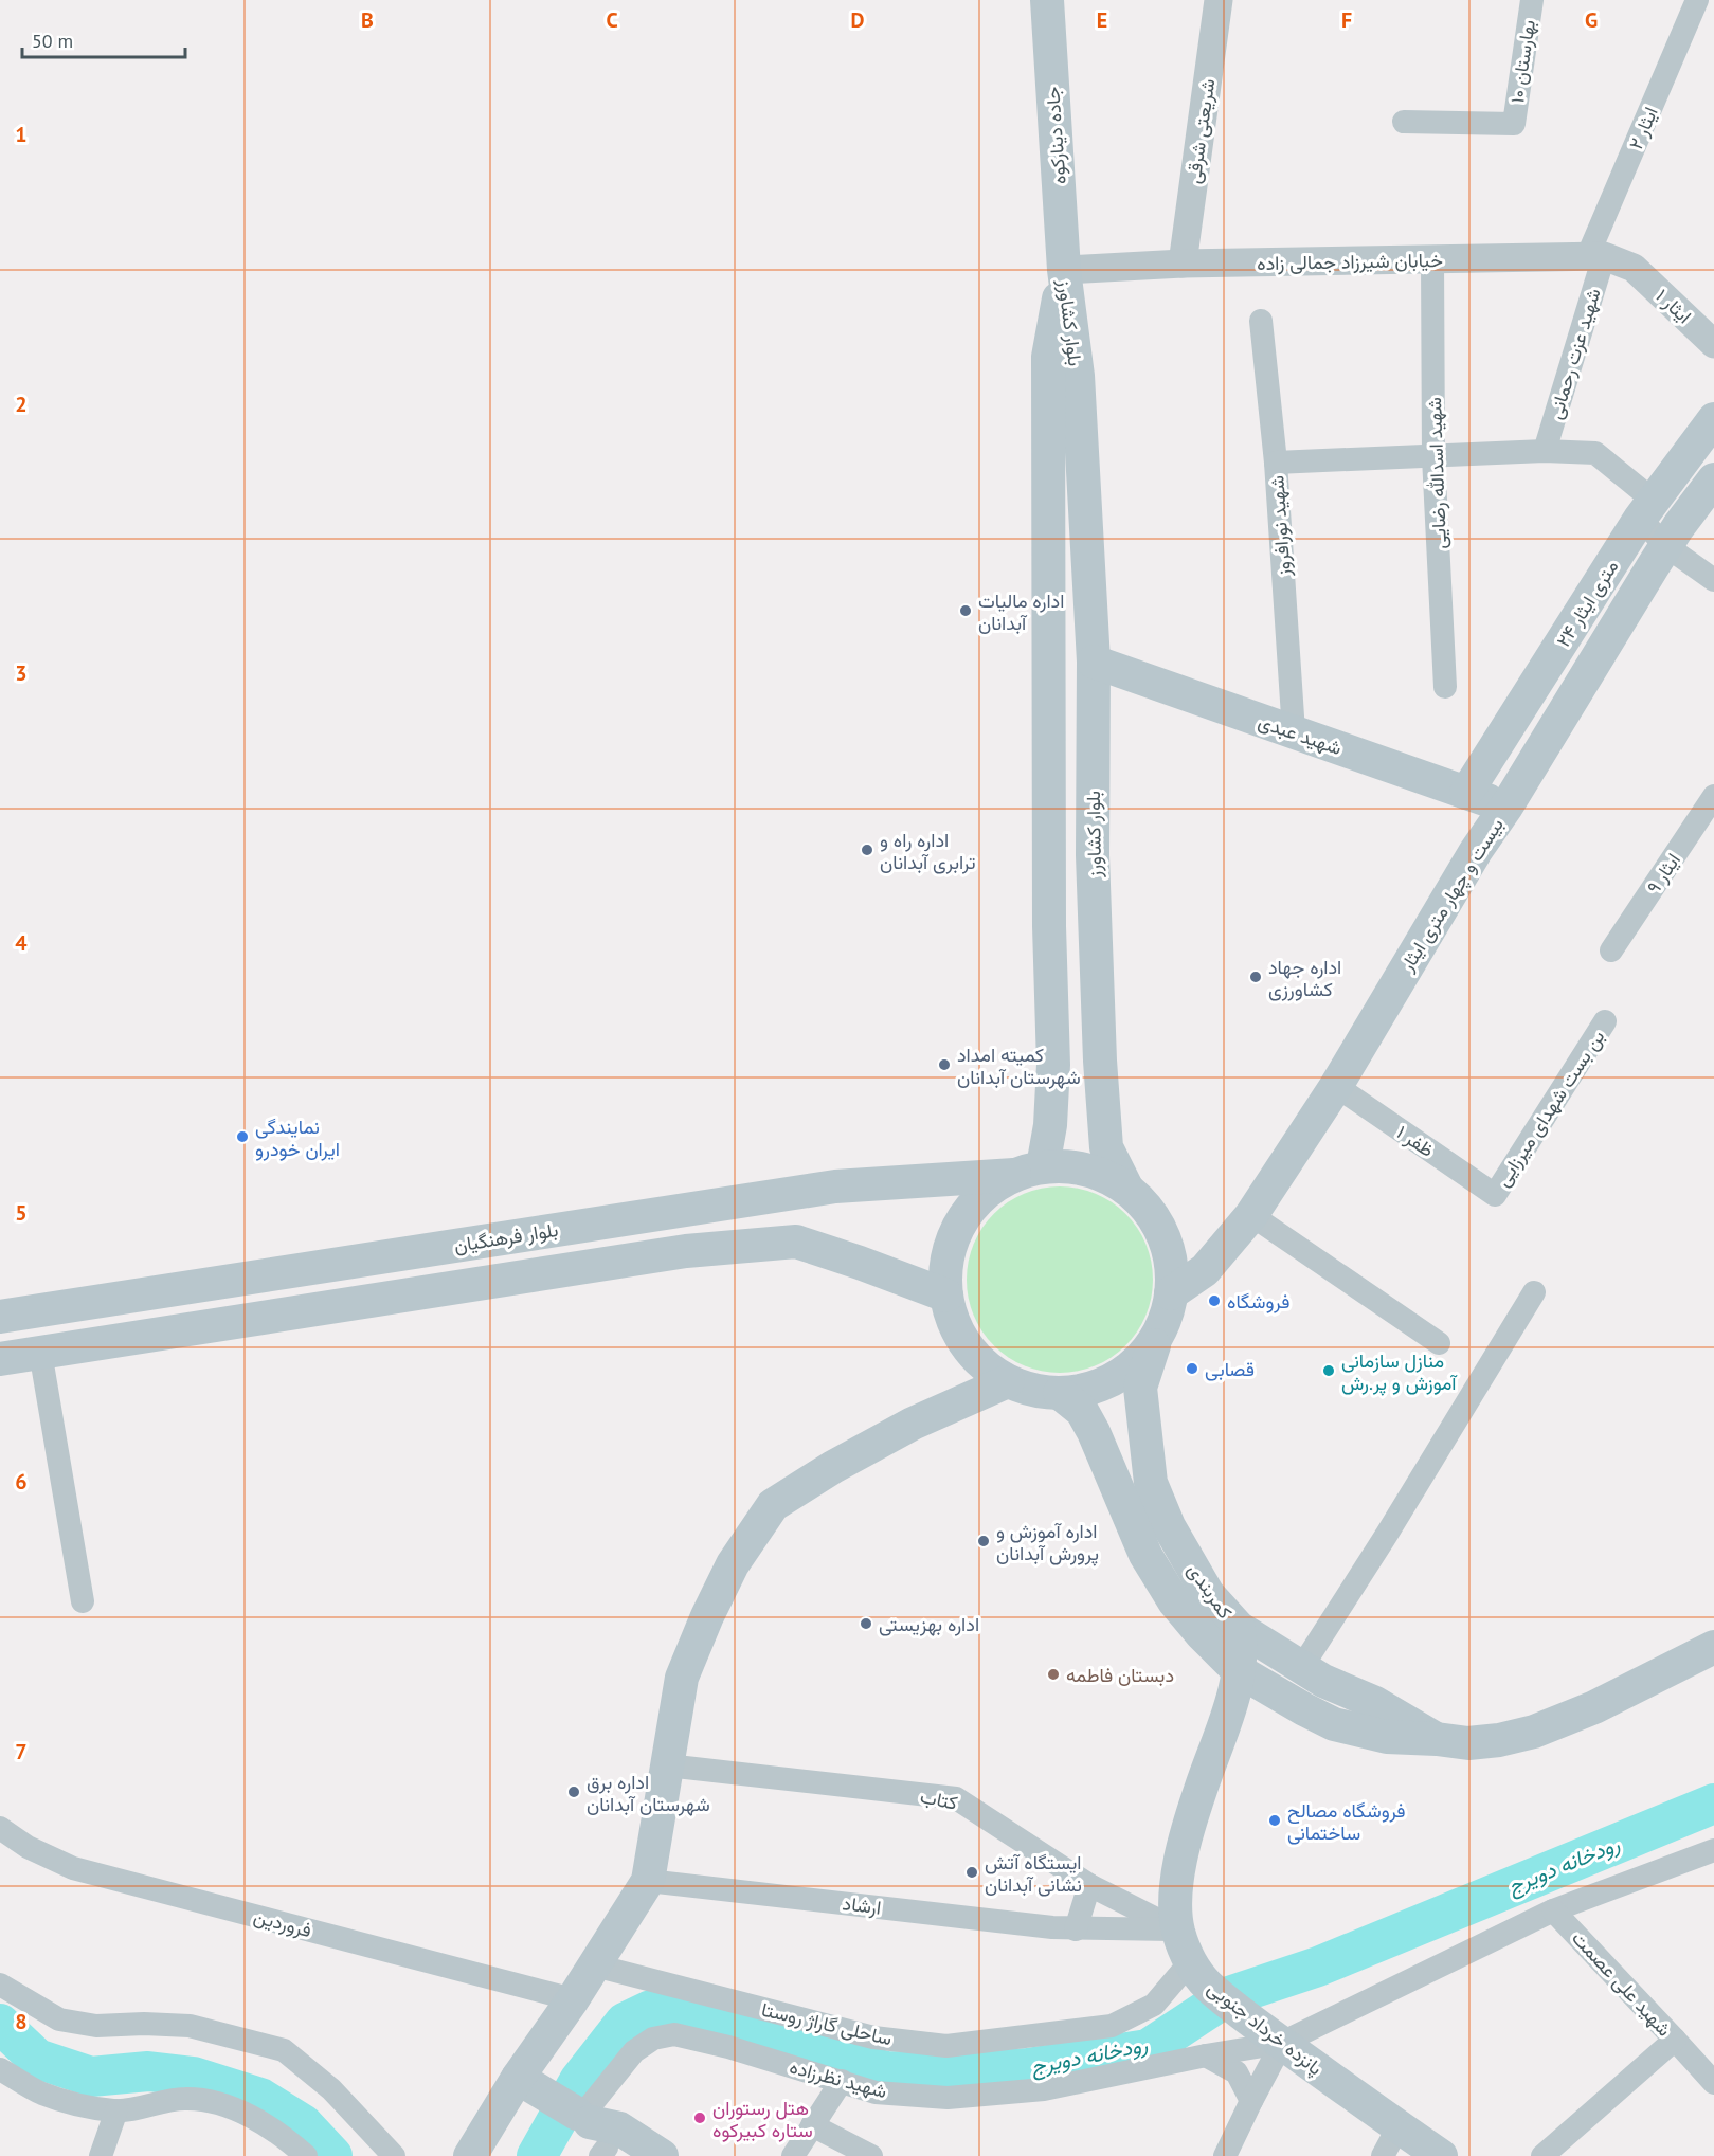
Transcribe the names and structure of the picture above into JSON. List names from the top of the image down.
{
  "streets": {
    "main road": [
      "جاده دینارکوه",
      "بلوار کشاورز",
      "۲۴ متری ایثار",
      "شهید عبدی",
      "بیست و چهار متری ایثار",
      "بلوار فرهنگیان",
      "کمربندی",
      "پانزده خرداد جنوبی"
    ],
    "street": [
      "بهارستان ۱۰",
      "ایثار ۲",
      "شریعتی شرقی",
      "خیابان شیرزاد جمالی زاده",
      "ایثار ۱",
      "شهید عزت رحمانی",
      "شهید اسدالله رضایی",
      "شهید نورافروز",
      "ایثار ۹",
      "بن بست شهدای میرزایی",
      "ظفر ۱",
      "کتاب",
      "ارشاد",
      "فروردین",
      "شهید علی عصمت",
      "ساحلی گاراژ روستا",
      "شهید نظرزاده"
    ]
  },
  "crossings": [
    ["ایثار ۲", "خیابان شیرزاد جمالی زاده"],
    ["ایثار ۲", "شهید عزت رحمانی"],
    ["شریعتی شرقی", "خیابان شیرزاد جمالی زاده"],
    ["جاده دینارکوه", "خیابان شیرزاد جمالی زاده"],
    ["جاده دینارکوه", "بلوار کشاورز"],
    ["خیابان شیرزاد جمالی زاده", "ایثار ۱"],
    ["خیابان شیرزاد جمالی زاده", "بلوار کشاورز"],
    ["خیابان شیرزاد جمالی زاده", "شهید عزت رحمانی"],
    ["خیابان شیرزاد جمالی زاده", "شهید اسدالله رضایی"],
    ["بلوار کشاورز", "شهید عبدی"],
    ["بلوار کشاورز", "بیست و چهار متری ایثار"],
    ["بلوار کشاورز", "بلوار فرهنگیان"],
    ["بلوار کشاورز", "کمربندی"],
    ["شهید نورافروز", "شهید عبدی"],
    ["۲۴ متری ایثار", "شهید عبدی"],
    ["شهید عبدی", "بیست و چهار متری ایثار"],
    ["بیست و چهار متری ایثار", "ظفر ۱"],
    ["بیست و چهار متری ایثار", "بلوار فرهنگیان"],
    ["بیست و چهار متری ایثار", "کمربندی"],
    ["بن بست شهدای میرزایی", "ظفر ۱"],
    ["بلوار فرهنگیان", "کمربندی"],
    ["کتاب", "ارشاد"],
    ["شهید علی عصمت", "شهید نظرزاده"],
    ["ساحلی گاراژ روستا", "پانزده خرداد جنوبی"],
    ["پانزده خرداد جنوبی", "شهید نظرزاده"]
  ],
  "water": ["رودخانه دویرج"],
  "places": [
    "اداره مالیات آبدانان",
    "اداره راه و ترابری آبدانان",
    "اداره جهاد کشاورزی",
    "کمیته امداد شهرستان آبدانان",
    "نمایندگی ایران خودرو",
    "فروشگاه",
    "قصابی",
    "منازل سازمانی آموزش و پر.رش",
    "اداره آموزش و پرورش آبدانان",
    "اداره بهزیستی",
    "دبستان فاطمه",
    "اداره برق شهرستان آبدانان",
    "فروشگاه مصالح ساختمانی",
    "ایستگاه آتش نشانی آبدانان",
    "هتل رستوران ستاره کبیرکوه"
  ],
  "scale_bar": "50 m",
  "grid": {
    "columns": [
      "B",
      "C",
      "D",
      "E",
      "F",
      "G"
    ],
    "rows": [
      "1",
      "2",
      "3",
      "4",
      "5",
      "6",
      "7",
      "8"
    ]
  }
}
